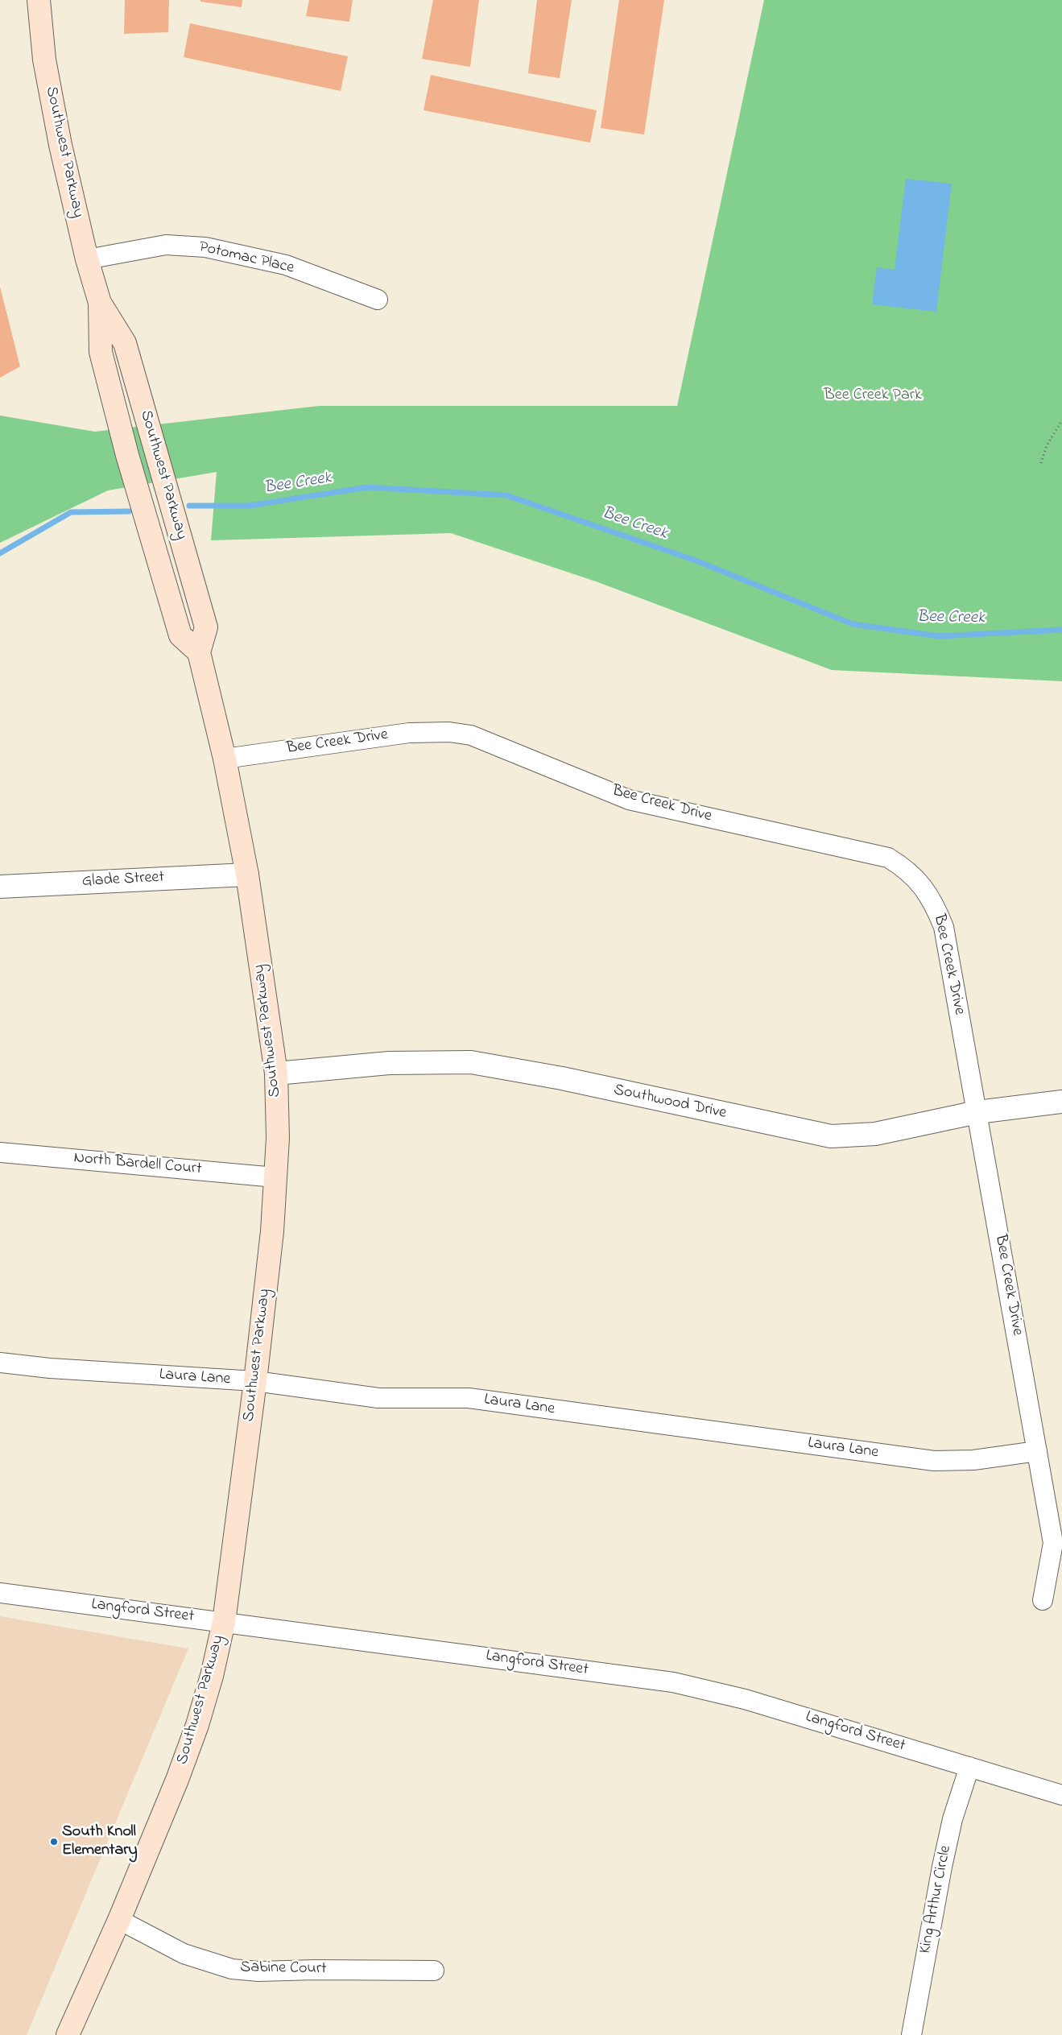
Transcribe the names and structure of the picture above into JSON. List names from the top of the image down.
{
  "streets": {
    "main road": ["Southwest Parkway"],
    "street": [
      "Potomac Place",
      "Bee Creek Drive",
      "Glade Street",
      "Southwood Drive",
      "North Bardell Court",
      "Laura Lane",
      "Langford Street",
      "King Arthur Circle",
      "Sabine Court"
    ]
  },
  "crossings": [
    ["Southwest Parkway", "Potomac Place"],
    ["Southwest Parkway", "Bee Creek Drive"],
    ["Southwest Parkway", "Glade Street"],
    ["Southwest Parkway", "Southwood Drive"],
    ["Southwest Parkway", "North Bardell Court"],
    ["Southwest Parkway", "Laura Lane"],
    ["Southwest Parkway", "Langford Street"],
    ["Southwest Parkway", "Sabine Court"],
    ["Bee Creek Drive", "Southwood Drive"],
    ["Bee Creek Drive", "Laura Lane"],
    ["Langford Street", "King Arthur Circle"]
  ],
  "water": ["Bee Creek"],
  "parks": ["Bee Creek Park"],
  "places": ["South Knoll Elementary"]
}
